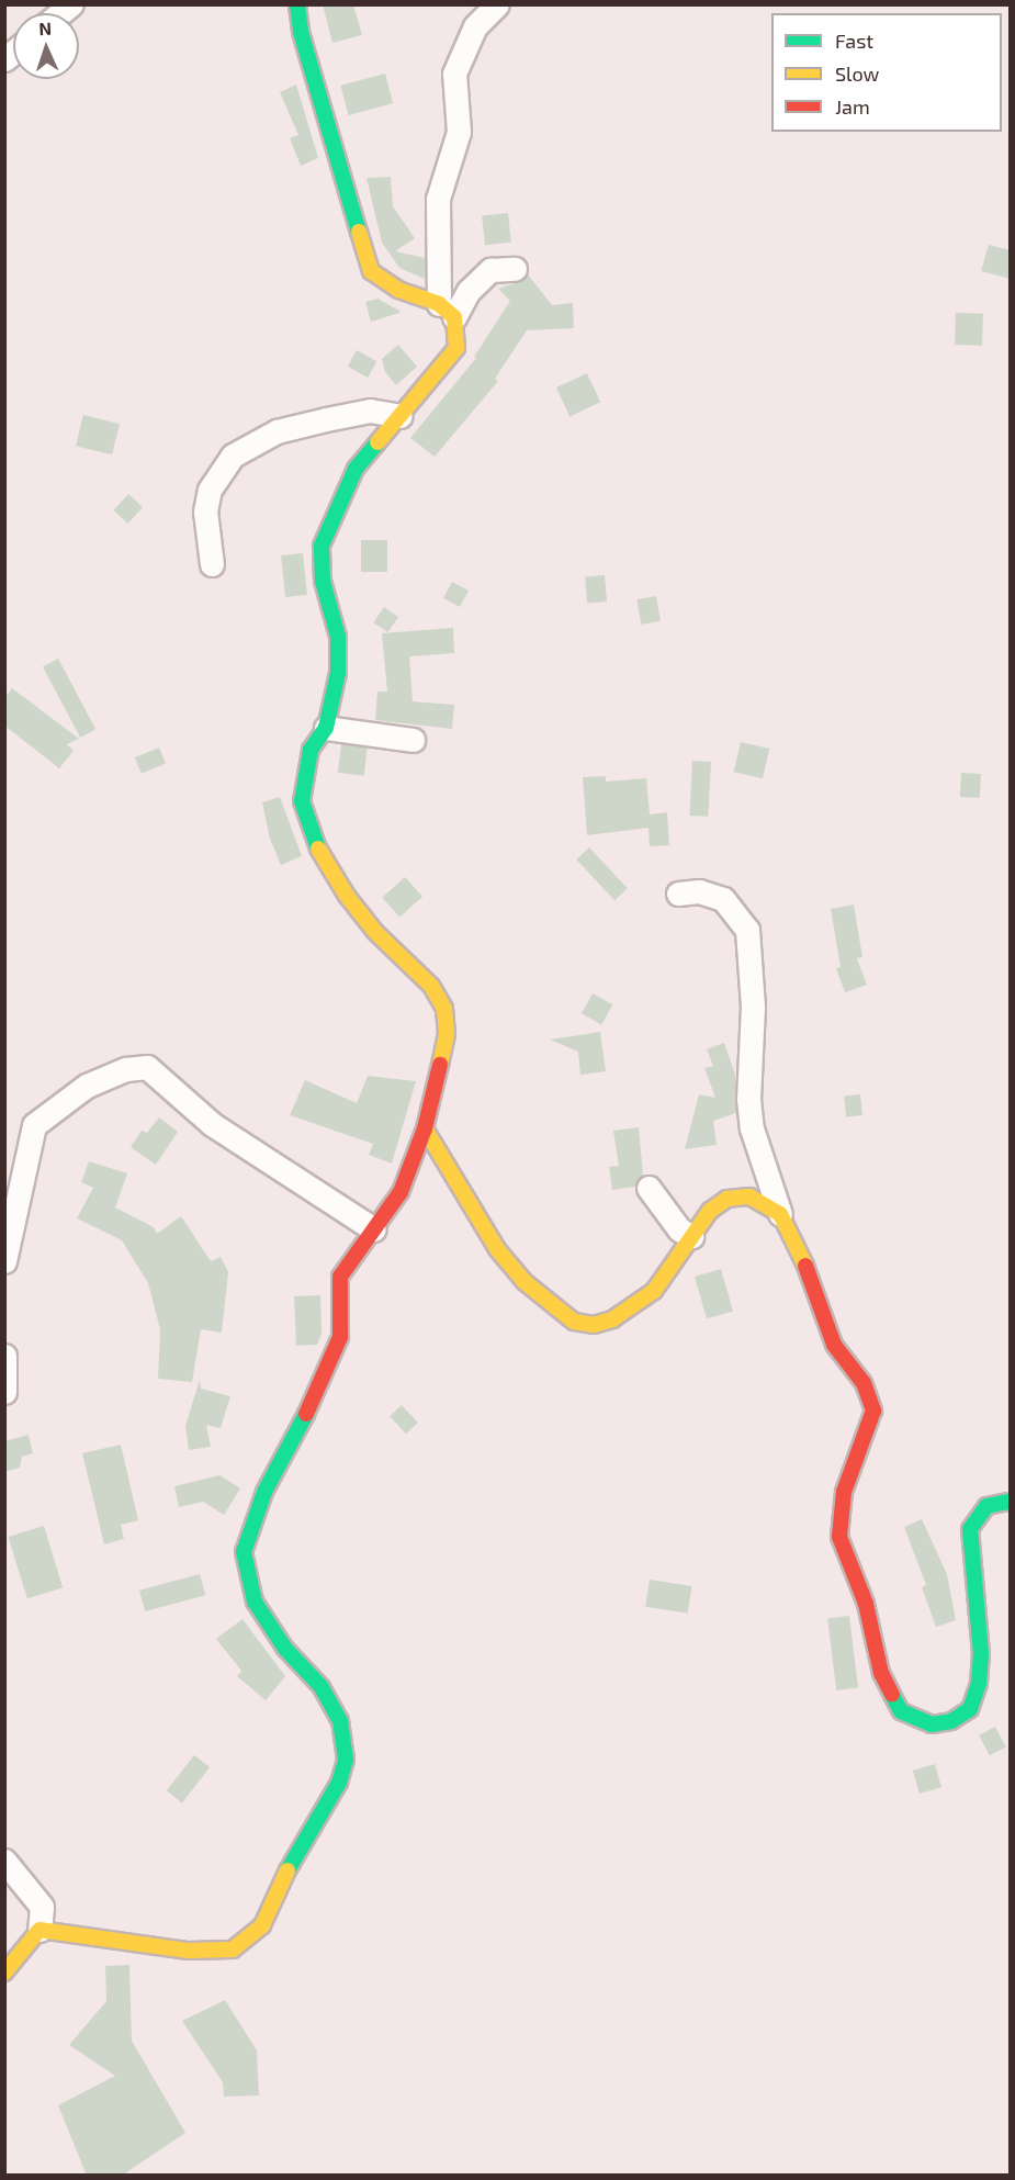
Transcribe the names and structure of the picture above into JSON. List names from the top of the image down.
{
  "legend": ["Fast", "Slow", "Jam"],
  "north": "top"
}
